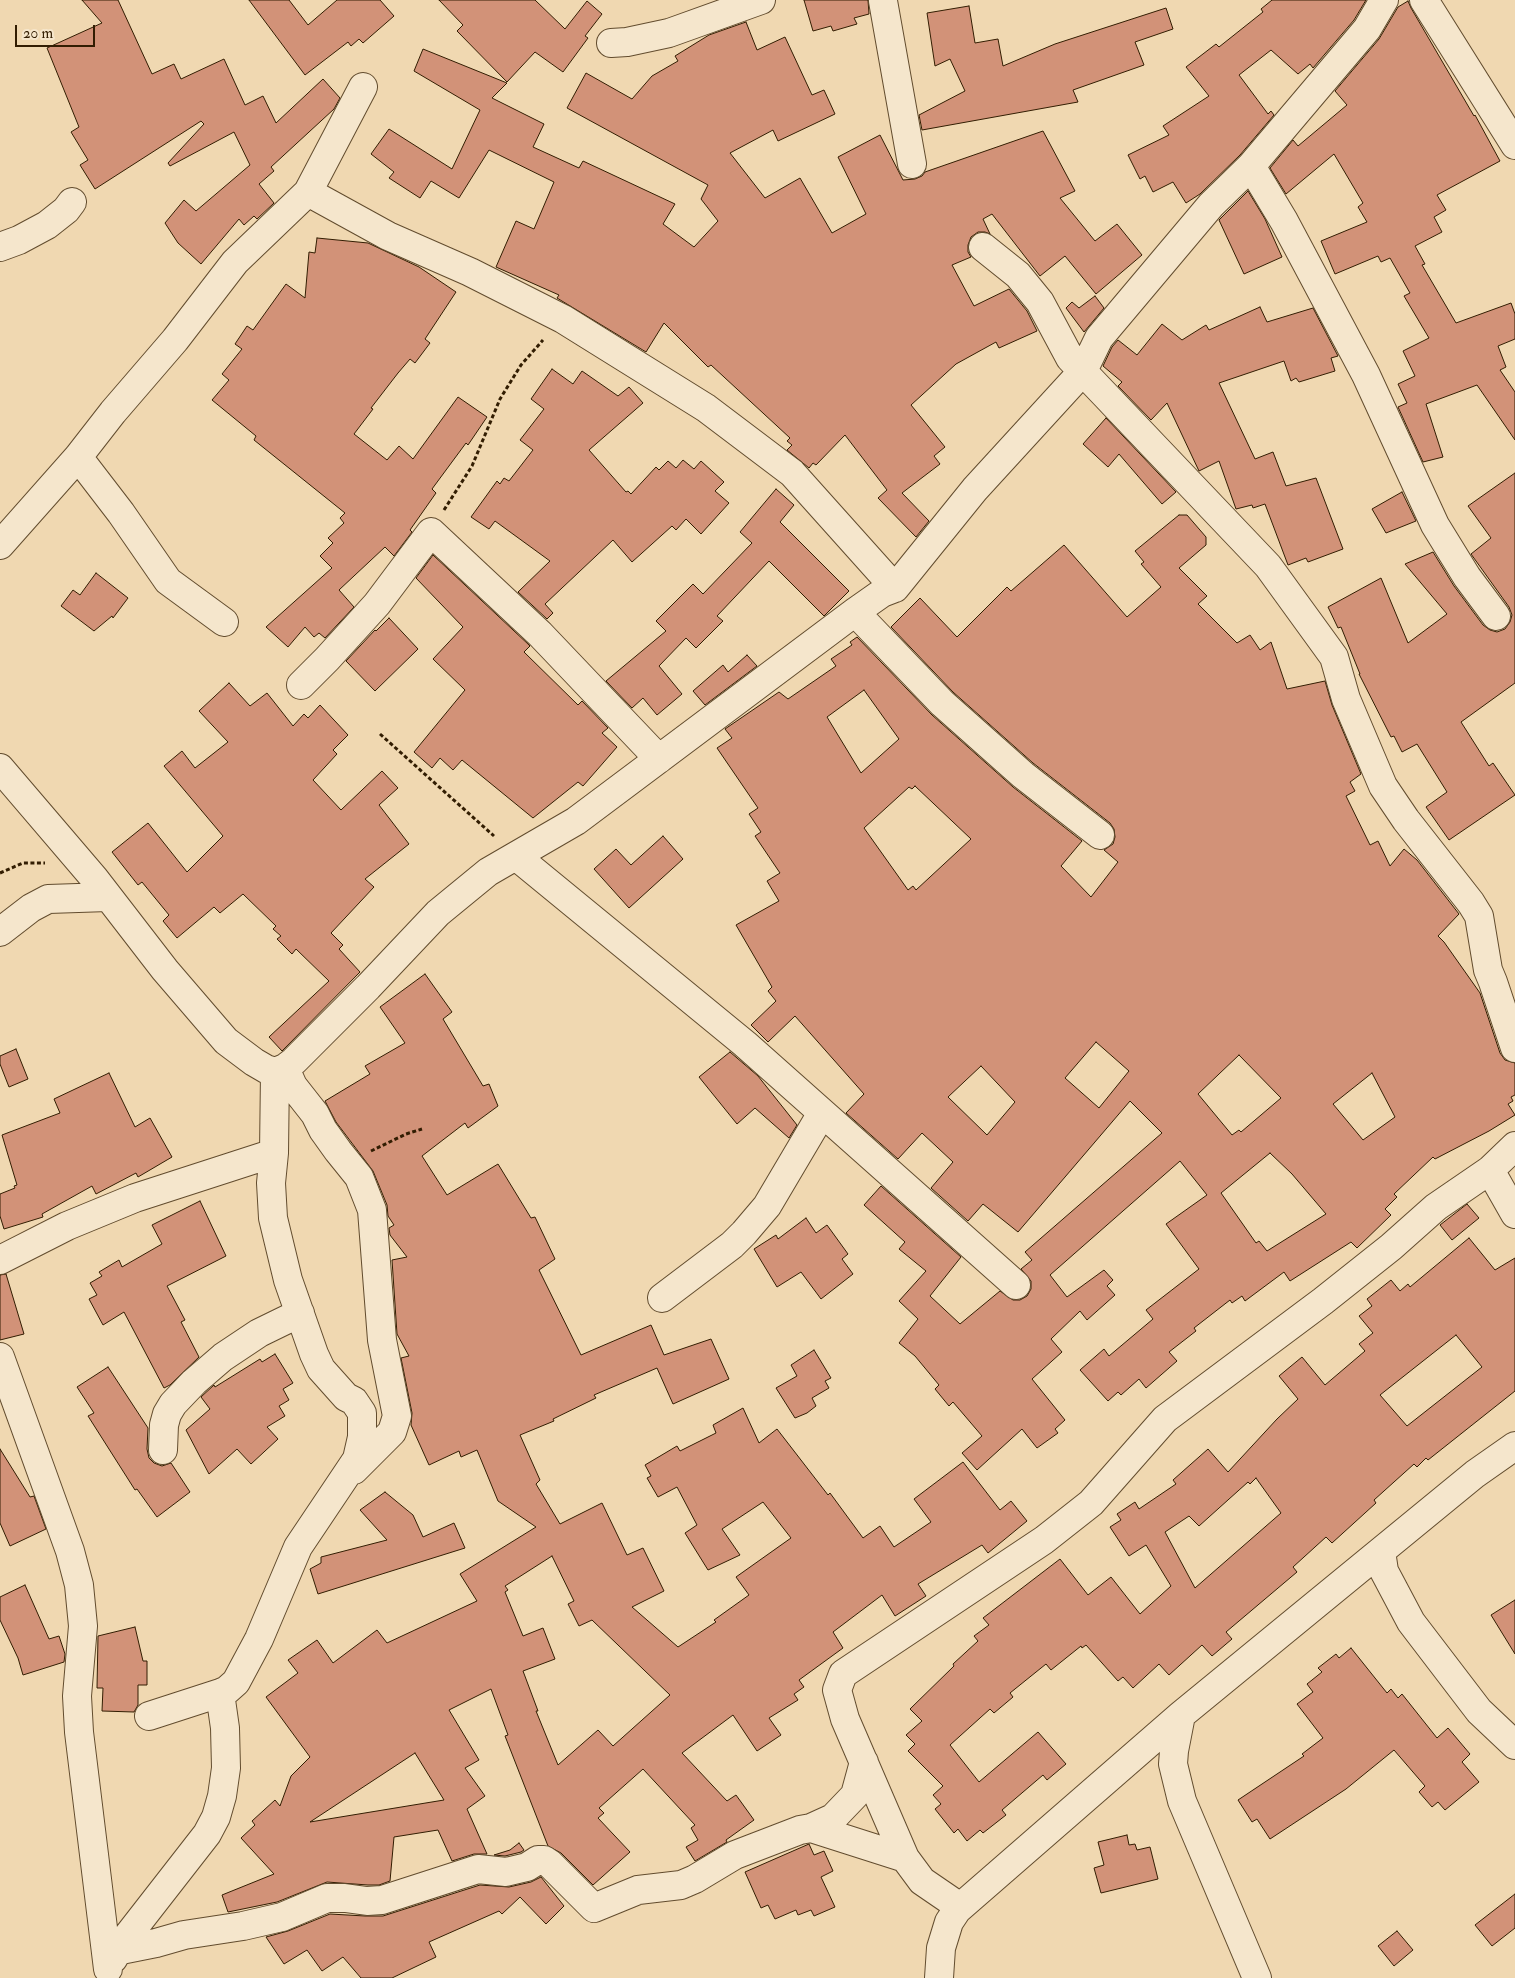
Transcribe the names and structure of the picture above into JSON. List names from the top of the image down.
{
  "scale_bar": "20 m"
}
